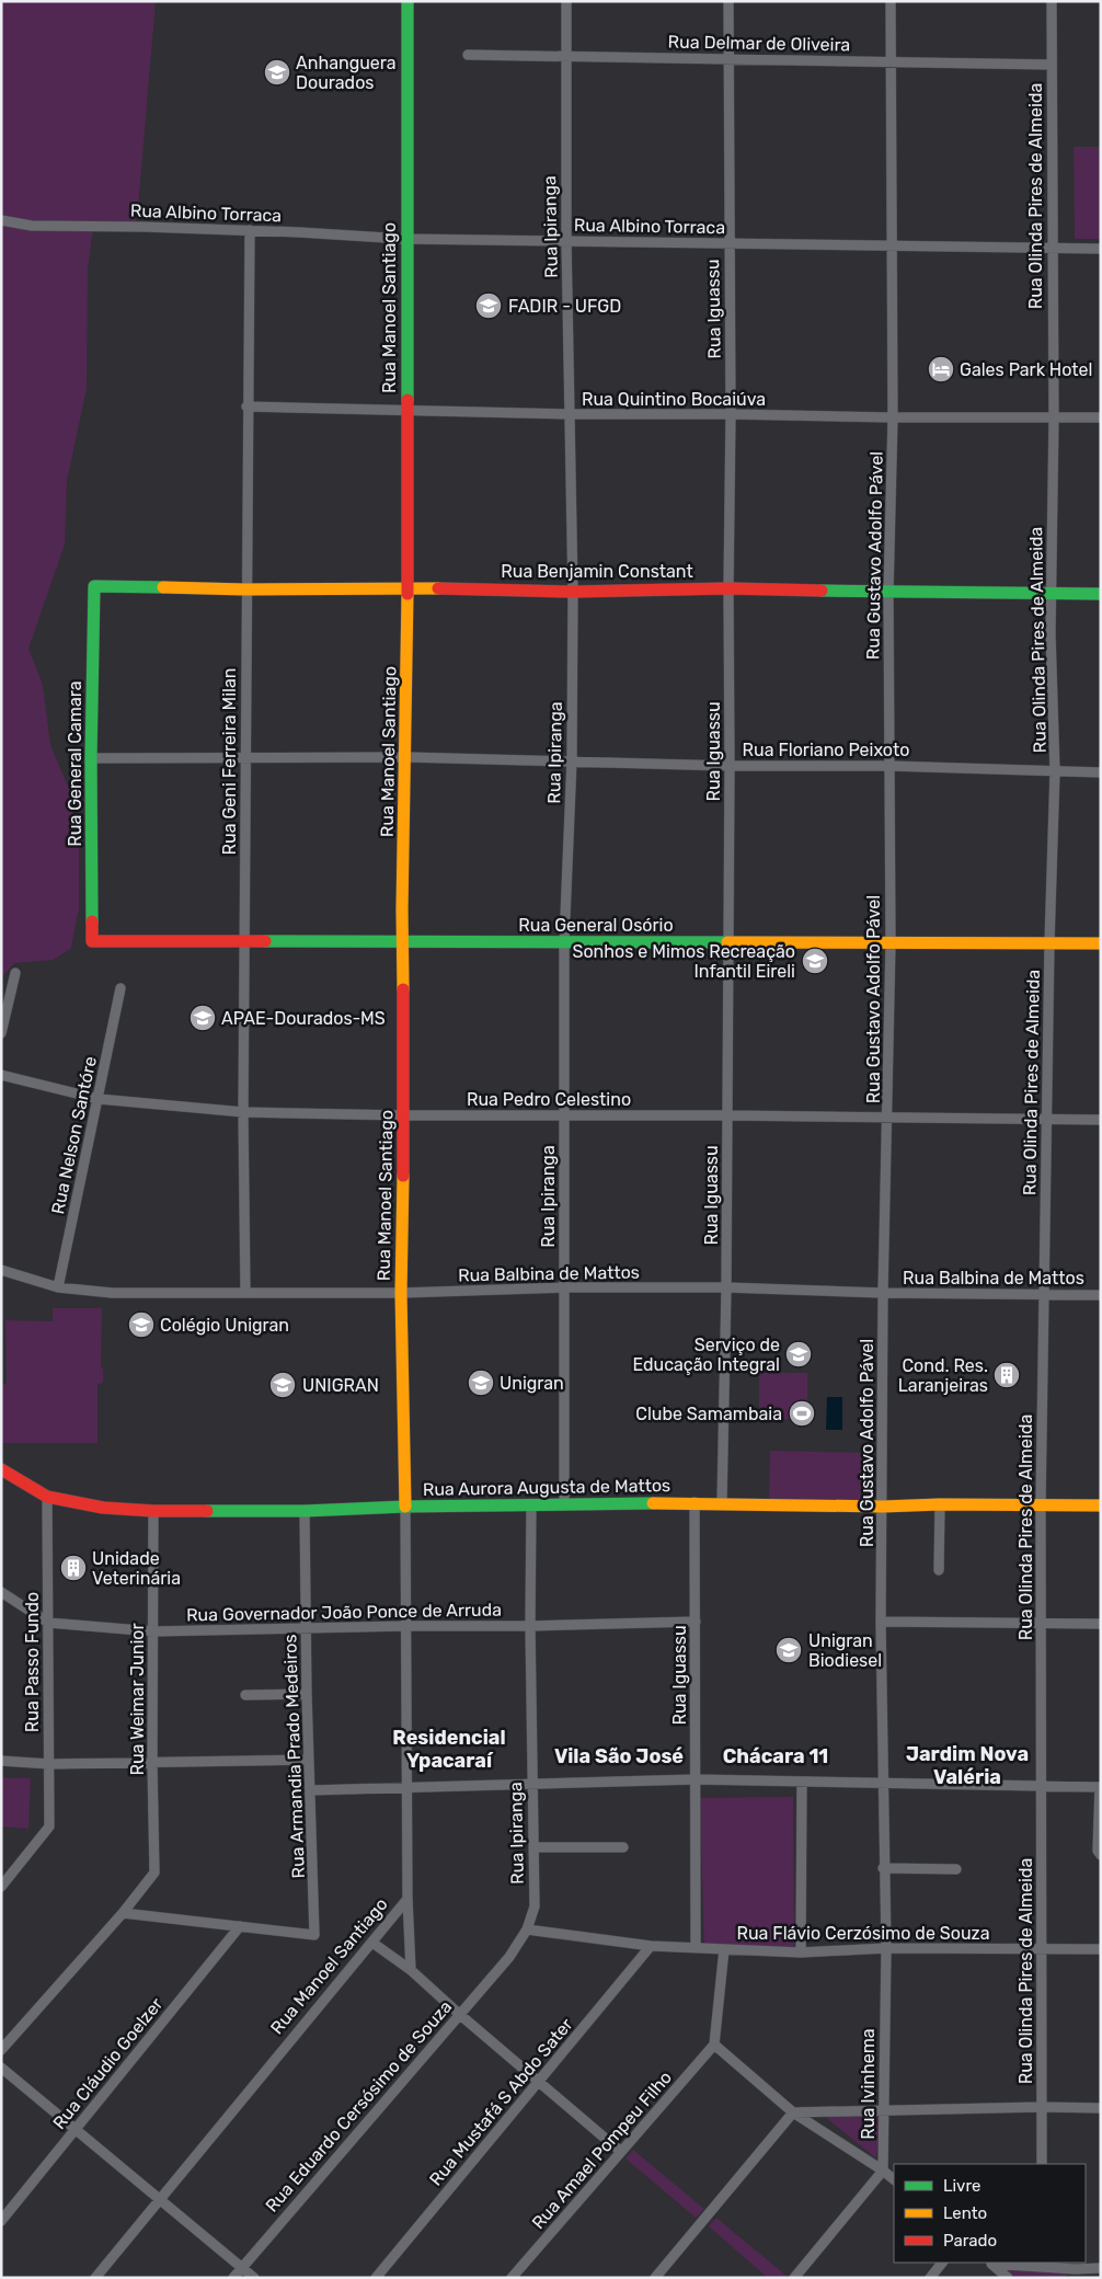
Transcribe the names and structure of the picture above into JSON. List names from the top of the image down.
{
  "streets": {
    "street": [
      "Rua Delmar de Oliveira",
      "Rua Olinda Pires de Almeida",
      "Rua Albino Torraca",
      "Rua Ipiranga",
      "Rua Manoel Santiago",
      "Rua Iguassu",
      "Rua Quintino Bocaiúva",
      "Rua Gustavo Adolfo Pável",
      "Rua Benjamin Constant",
      "Rua Floriano Peixoto",
      "Rua Geni Ferreira Milan",
      "Rua General Camara",
      "Rua General Osório",
      "Rua Pedro Celestino",
      "Rua Nelson Santóre",
      "Rua Balbina de Mattos",
      "Rua Aurora Augusta de Mattos",
      "Rua Governador João Ponce de Arruda",
      "Rua Passo Fundo",
      "Rua Weimar Junior",
      "Rua Armandia Prado Medeiros",
      "Rua Flávio Cerzósimo de Souza",
      "Rua Cláudio Goelzer",
      "Rua Ivinhema",
      "Rua Mustafá S Abdo Sater",
      "Rua Eduardo Cersósimo de Souza",
      "Rua Amael Pompeu Filho"
    ]
  },
  "crossings": [
    ["Rua Delmar de Oliveira", "Rua Olinda Pires de Almeida"],
    ["Rua Delmar de Oliveira", "Rua Ipiranga"],
    ["Rua Delmar de Oliveira", "Rua Iguassu"],
    ["Rua Delmar de Oliveira", "Rua Gustavo Adolfo Pável"],
    ["Rua Olinda Pires de Almeida", "Rua Albino Torraca"],
    ["Rua Olinda Pires de Almeida", "Rua Quintino Bocaiúva"],
    ["Rua Olinda Pires de Almeida", "Rua Benjamin Constant"],
    ["Rua Olinda Pires de Almeida", "Rua Floriano Peixoto"],
    ["Rua Olinda Pires de Almeida", "Rua General Osório"],
    ["Rua Olinda Pires de Almeida", "Rua Pedro Celestino"],
    ["Rua Olinda Pires de Almeida", "Rua Balbina de Mattos"],
    ["Rua Olinda Pires de Almeida", "Rua Aurora Augusta de Mattos"],
    ["Rua Olinda Pires de Almeida", "Rua Flávio Cerzósimo de Souza"],
    ["Rua Albino Torraca", "Rua Ipiranga"],
    ["Rua Albino Torraca", "Rua Manoel Santiago"],
    ["Rua Albino Torraca", "Rua Iguassu"],
    ["Rua Albino Torraca", "Rua Gustavo Adolfo Pável"],
    ["Rua Albino Torraca", "Rua Geni Ferreira Milan"],
    ["Rua Ipiranga", "Rua Quintino Bocaiúva"],
    ["Rua Ipiranga", "Rua Benjamin Constant"],
    ["Rua Ipiranga", "Rua Floriano Peixoto"],
    ["Rua Ipiranga", "Rua General Osório"],
    ["Rua Ipiranga", "Rua Pedro Celestino"],
    ["Rua Ipiranga", "Rua Balbina de Mattos"],
    ["Rua Ipiranga", "Rua Aurora Augusta de Mattos"],
    ["Rua Ipiranga", "Rua Governador João Ponce de Arruda"],
    ["Rua Ipiranga", "Rua Flávio Cerzósimo de Souza"],
    ["Rua Ipiranga", "Rua Eduardo Cersósimo de Souza"],
    ["Rua Manoel Santiago", "Rua Quintino Bocaiúva"],
    ["Rua Manoel Santiago", "Rua Benjamin Constant"],
    ["Rua Manoel Santiago", "Rua Floriano Peixoto"],
    ["Rua Manoel Santiago", "Rua General Osório"],
    ["Rua Manoel Santiago", "Rua Pedro Celestino"],
    ["Rua Manoel Santiago", "Rua Balbina de Mattos"],
    ["Rua Manoel Santiago", "Rua Aurora Augusta de Mattos"],
    ["Rua Manoel Santiago", "Rua Governador João Ponce de Arruda"],
    ["Rua Iguassu", "Rua Quintino Bocaiúva"],
    ["Rua Iguassu", "Rua Benjamin Constant"],
    ["Rua Iguassu", "Rua Floriano Peixoto"],
    ["Rua Iguassu", "Rua General Osório"],
    ["Rua Iguassu", "Rua Pedro Celestino"],
    ["Rua Iguassu", "Rua Balbina de Mattos"],
    ["Rua Iguassu", "Rua Aurora Augusta de Mattos"],
    ["Rua Iguassu", "Rua Governador João Ponce de Arruda"],
    ["Rua Iguassu", "Rua Flávio Cerzósimo de Souza"],
    ["Rua Quintino Bocaiúva", "Rua Gustavo Adolfo Pável"],
    ["Rua Quintino Bocaiúva", "Rua Geni Ferreira Milan"],
    ["Rua Gustavo Adolfo Pável", "Rua Benjamin Constant"],
    ["Rua Gustavo Adolfo Pável", "Rua Floriano Peixoto"],
    ["Rua Gustavo Adolfo Pável", "Rua General Osório"],
    ["Rua Gustavo Adolfo Pável", "Rua Pedro Celestino"],
    ["Rua Gustavo Adolfo Pável", "Rua Balbina de Mattos"],
    ["Rua Gustavo Adolfo Pável", "Rua Aurora Augusta de Mattos"],
    ["Rua Gustavo Adolfo Pável", "Rua Flávio Cerzósimo de Souza"],
    ["Rua Gustavo Adolfo Pável", "Rua Ivinhema"],
    ["Rua Benjamin Constant", "Rua Geni Ferreira Milan"],
    ["Rua Benjamin Constant", "Rua General Camara"],
    ["Rua Floriano Peixoto", "Rua Geni Ferreira Milan"],
    ["Rua Floriano Peixoto", "Rua General Camara"],
    ["Rua Geni Ferreira Milan", "Rua General Osório"],
    ["Rua Geni Ferreira Milan", "Rua Pedro Celestino"],
    ["Rua Geni Ferreira Milan", "Rua Balbina de Mattos"],
    ["Rua General Camara", "Rua General Osório"],
    ["Rua Pedro Celestino", "Rua Nelson Santóre"],
    ["Rua Nelson Santóre", "Rua Balbina de Mattos"],
    ["Rua Aurora Augusta de Mattos", "Rua Passo Fundo"],
    ["Rua Aurora Augusta de Mattos", "Rua Weimar Junior"],
    ["Rua Aurora Augusta de Mattos", "Rua Armandia Prado Medeiros"],
    ["Rua Governador João Ponce de Arruda", "Rua Passo Fundo"],
    ["Rua Governador João Ponce de Arruda", "Rua Weimar Junior"],
    ["Rua Governador João Ponce de Arruda", "Rua Armandia Prado Medeiros"],
    ["Rua Armandia Prado Medeiros", "Rua Cláudio Goelzer"],
    ["Rua Flávio Cerzósimo de Souza", "Rua Mustafá S Abdo Sater"]
  ],
  "districts": [
    "Residencial Ypacaraí",
    "Jardim Nova Valéria",
    "Vila São José",
    "Chácara 11"
  ],
  "places": {
    "school or university": [
      "Anhanguera Dourados",
      "FADIR - UFGD",
      "Sonhos e Mimos Recreação Infantil Eireli",
      "APAE-Dourados-MS",
      "Colégio Unigran",
      "Serviço de Educação Integral",
      "Unigran",
      "UNIGRAN",
      "Unigran Biodiesel"
    ],
    "hotel": ["Gales Park Hotel"],
    "building": ["Cond. Res. Laranjeiras", "Unidade Veterinária"],
    "sports": ["Clube Samambaia"]
  },
  "legend": ["Livre", "Lento", "Parado"]
}
